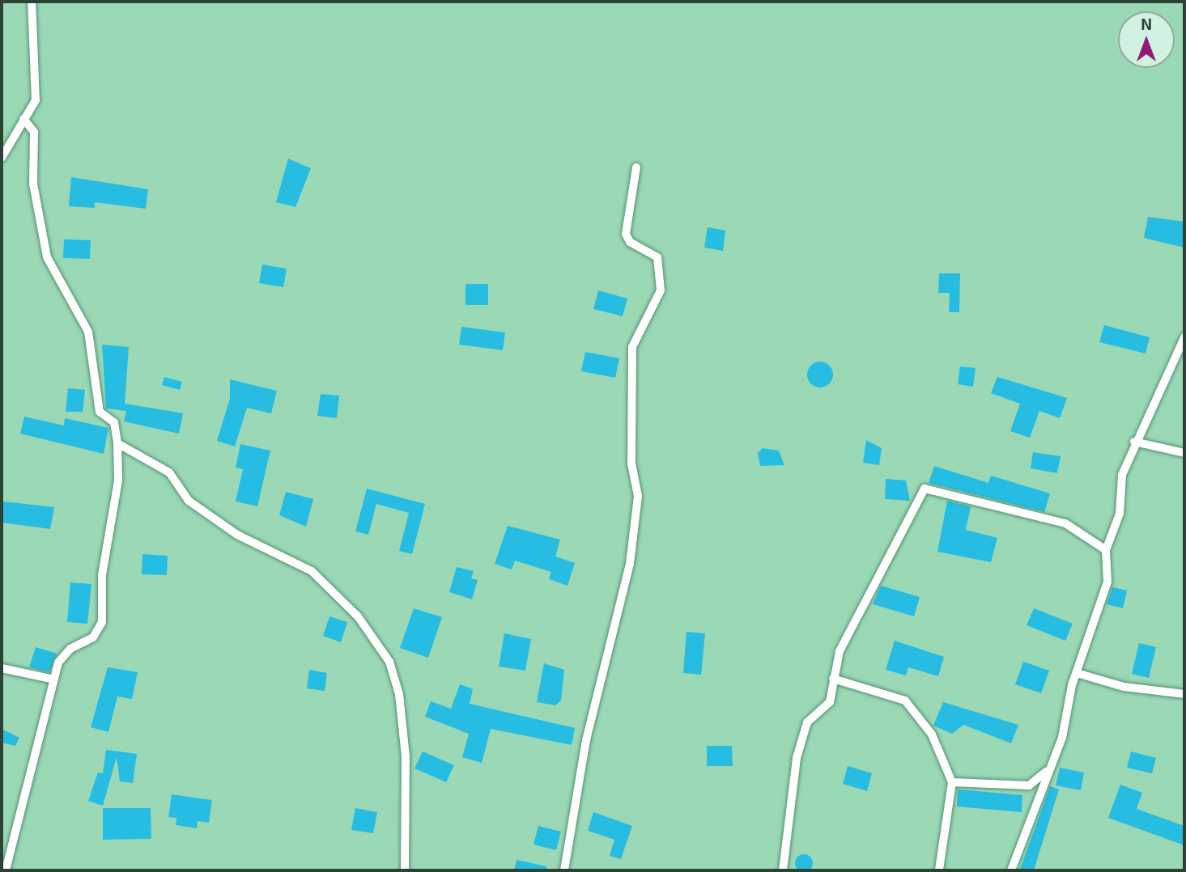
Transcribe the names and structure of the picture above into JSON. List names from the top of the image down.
{
  "north": "top"
}
